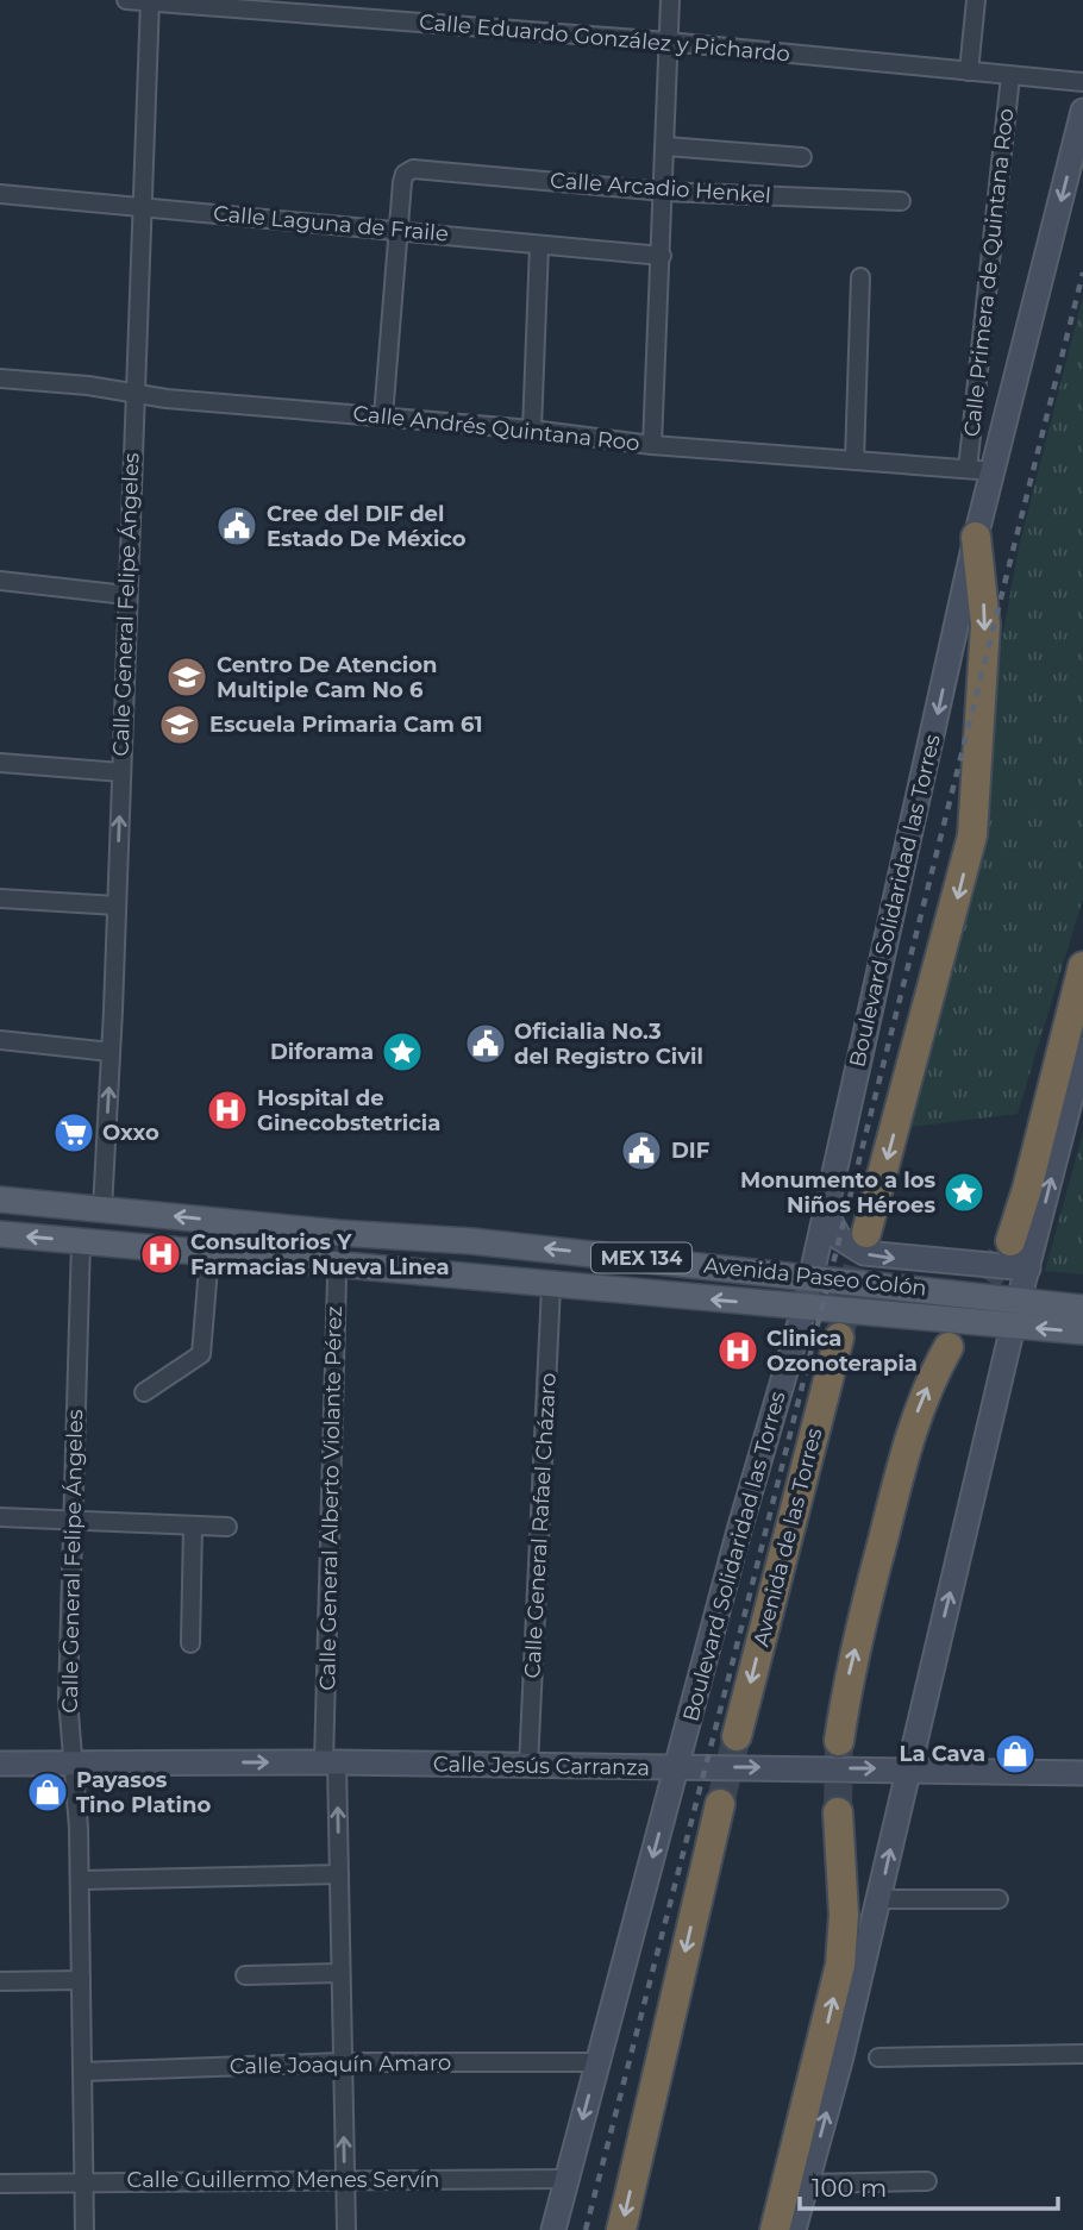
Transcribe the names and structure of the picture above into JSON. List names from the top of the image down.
{
  "streets": {
    "highway": ["Boulevard Solidaridad las Torres", "Avenida de las Torres"],
    "main road": ["MEX 134", "Avenida Paseo Colón", "Calle Jesús Carranza"],
    "street": [
      "Calle Eduardo González y Pichardo",
      "Calle Arcadio Henkel",
      "Calle Laguna de Fraile",
      "Calle Primera de Quintana Roo",
      "Calle Andrés Quintana Roo",
      "Calle General Felipe Ángeles",
      "Calle General Alberto Violante Pérez",
      "Calle General Rafael Cházaro",
      "Calle Joaquín Amaro",
      "Calle Guillermo Menes Servín"
    ]
  },
  "crossings": [
    ["Calle Eduardo González y Pichardo", "Calle Primera de Quintana Roo"],
    ["Calle Eduardo González y Pichardo", "Calle General Felipe Ángeles"],
    ["Calle Arcadio Henkel", "Calle Laguna de Fraile"],
    ["Calle Laguna de Fraile", "Calle General Felipe Ángeles"],
    ["Calle Primera de Quintana Roo", "Calle Andrés Quintana Roo"],
    ["Calle Andrés Quintana Roo", "Calle General Felipe Ángeles"],
    ["Calle Andrés Quintana Roo", "Boulevard Solidaridad las Torres"],
    ["Calle General Felipe Ángeles", "Avenida Paseo Colón"],
    ["Calle General Felipe Ángeles", "Calle Jesús Carranza"],
    ["Calle General Felipe Ángeles", "Calle Joaquín Amaro"],
    ["Calle General Felipe Ángeles", "Calle Guillermo Menes Servín"],
    ["Boulevard Solidaridad las Torres", "Avenida Paseo Colón"],
    ["Boulevard Solidaridad las Torres", "Calle Jesús Carranza"],
    ["Boulevard Solidaridad las Torres", "Calle Joaquín Amaro"],
    ["Boulevard Solidaridad las Torres", "Calle Guillermo Menes Servín"],
    ["Avenida Paseo Colón", "Calle General Alberto Violante Pérez"],
    ["Avenida Paseo Colón", "Calle General Rafael Cházaro"],
    ["Calle General Alberto Violante Pérez", "Calle Jesús Carranza"],
    ["Calle General Alberto Violante Pérez", "Calle Joaquín Amaro"],
    ["Calle General Alberto Violante Pérez", "Calle Guillermo Menes Servín"],
    ["Calle General Rafael Cházaro", "Calle Jesús Carranza"]
  ],
  "one_way": ["Boulevard Solidaridad las Torres", "Calle Jesús Carranza"],
  "places": {
    "public building": ["Cree del DIF del Estado De México", "Oficialia No.3 del Registro Civil", "DIF"],
    "school or university": ["Centro De Atencion Multiple Cam No 6", "Escuela Primaria Cam 61"],
    "place": ["Diforama", "Monumento a los Niños Héroes"],
    "hospital": ["Hospital de Ginecobstetricia", "Consultorios Y Farmacias Nueva Linea", "Clinica Ozonoterapia"],
    "supermarket": ["Oxxo"],
    "shop": ["La Cava", "Payasos Tino Platino"]
  },
  "scale_bar": "100 m"
}
